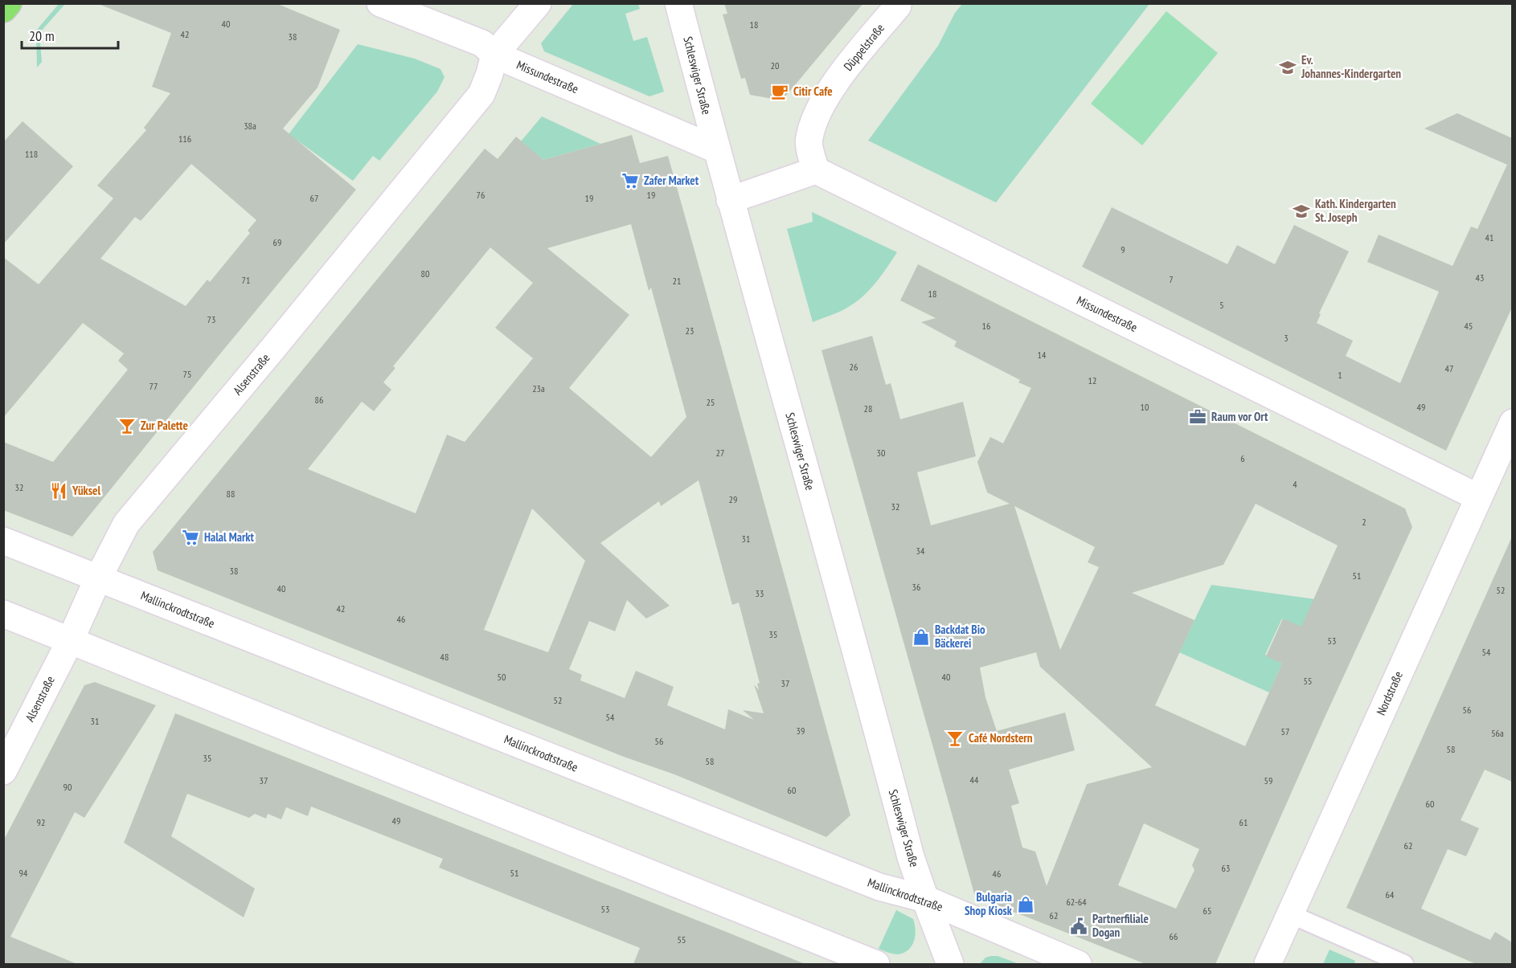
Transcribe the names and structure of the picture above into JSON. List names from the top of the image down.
{
  "streets": {
    "street": [
      "Düppelstraße",
      "Schleswiger Straße",
      "Missundestraße",
      "Alsenstraße",
      "Mallinckrodtstraße",
      "Nordstraße"
    ]
  },
  "crossings": [
    ["Düppelstraße", "Missundestraße"],
    ["Schleswiger Straße", "Missundestraße"],
    ["Schleswiger Straße", "Mallinckrodtstraße"],
    ["Missundestraße", "Alsenstraße"],
    ["Missundestraße", "Nordstraße"],
    ["Alsenstraße", "Mallinckrodtstraße"]
  ],
  "places": {
    "school or university": ["Ev. Johannes-Kindergarten", "Kath. Kindergarten St. Joseph"],
    "cafe": ["Citir Cafe"],
    "supermarket": ["Zafer Market", "Halal Markt"],
    "office": ["Raum vor Ort"],
    "bar": ["Zur Palette", "Café Nordstern"],
    "restaurant": ["Yüksel"],
    "shop": ["Backdat Bio Bäckerei", "Bulgaria Shop Kiosk"],
    "public building": ["Partnerfiliale Dogan"]
  },
  "house_numbers": [
    "40",
    "18",
    "42",
    "38",
    "20",
    "38a",
    "116",
    "118",
    "76",
    "19",
    "67",
    "19",
    "41",
    "69",
    "9",
    "80",
    "43",
    "7",
    "71",
    "21",
    "18",
    "5",
    "73",
    "16",
    "45",
    "23",
    "3",
    "14",
    "26",
    "47",
    "75",
    "1",
    "12",
    "77",
    "23a",
    "86",
    "25",
    "10",
    "49",
    "28",
    "27",
    "30",
    "6",
    "4",
    "32",
    "88",
    "29",
    "32",
    "2",
    "31",
    "34",
    "38",
    "51",
    "36",
    "40",
    "52",
    "33",
    "42",
    "46",
    "35",
    "53",
    "54",
    "48",
    "50",
    "40",
    "55",
    "37",
    "52",
    "56",
    "54",
    "31",
    "39",
    "57",
    "56a",
    "56",
    "58",
    "35",
    "58",
    "44",
    "37",
    "59",
    "90",
    "60",
    "60",
    "49",
    "92",
    "61",
    "62",
    "63",
    "94",
    "51",
    "46",
    "64",
    "62-64",
    "53",
    "65",
    "62",
    "66",
    "55"
  ],
  "scale_bar": "20 m"
}
